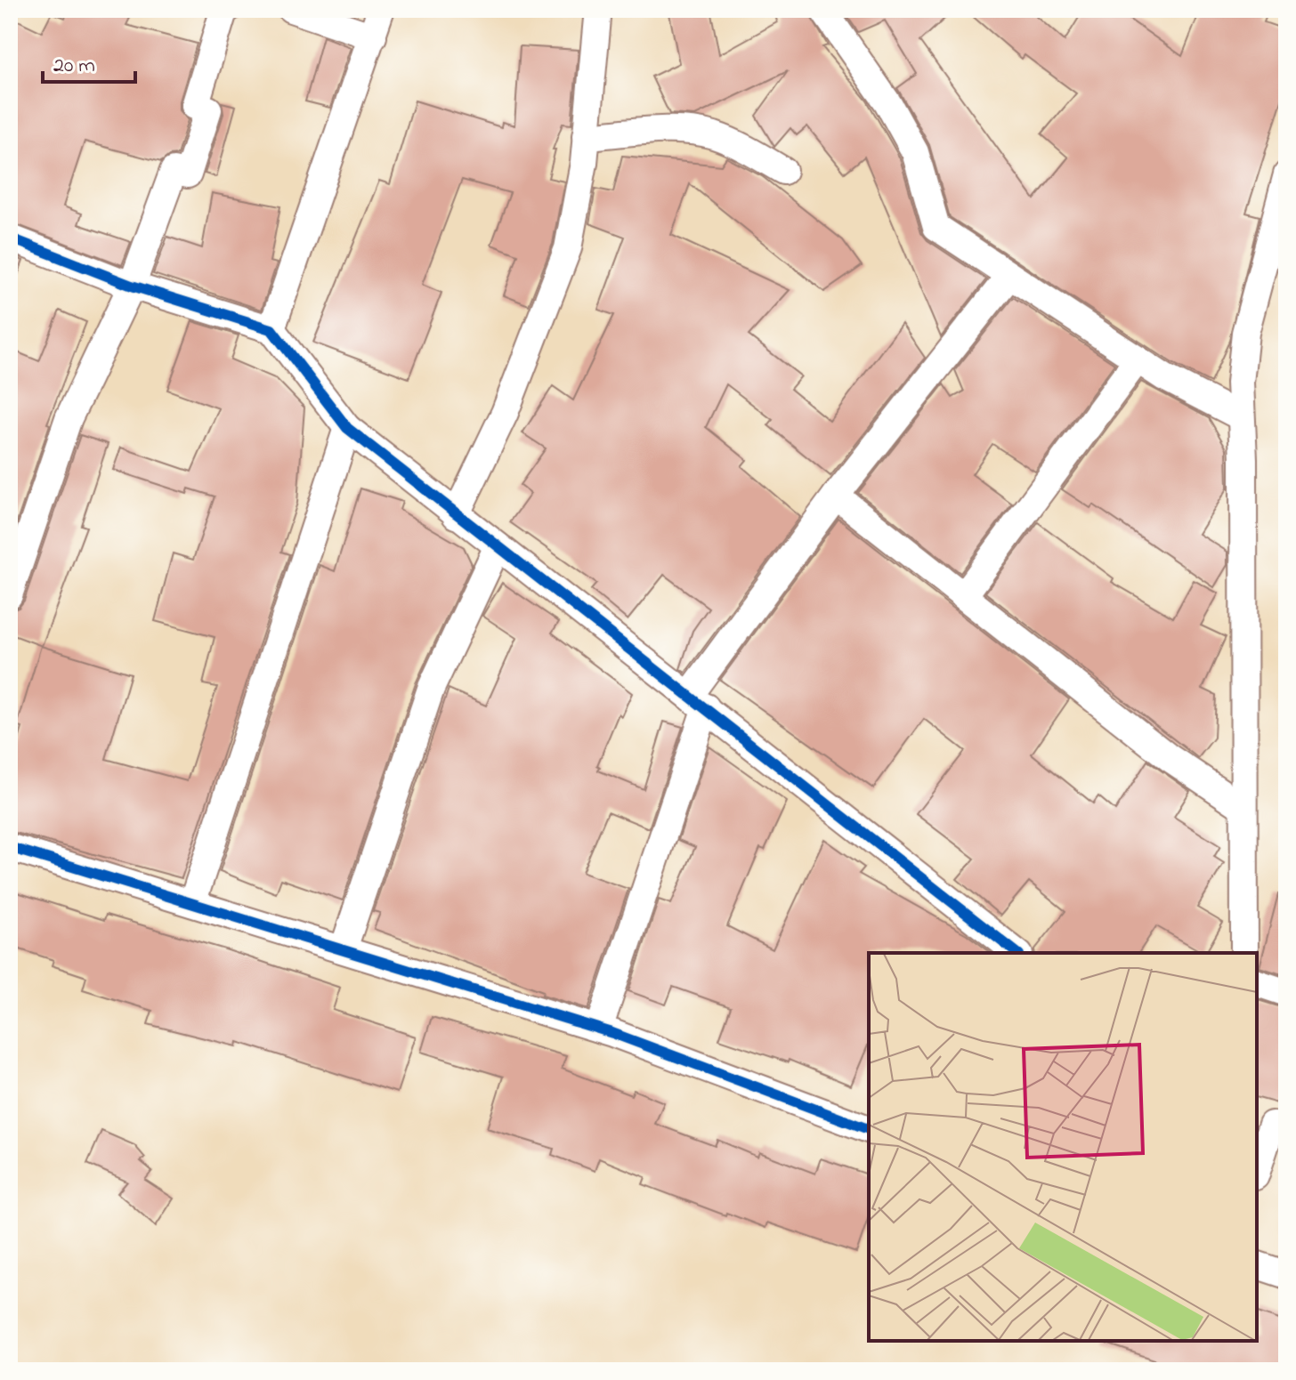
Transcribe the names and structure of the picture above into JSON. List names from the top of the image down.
{
  "scale_bar": "20 m"
}
